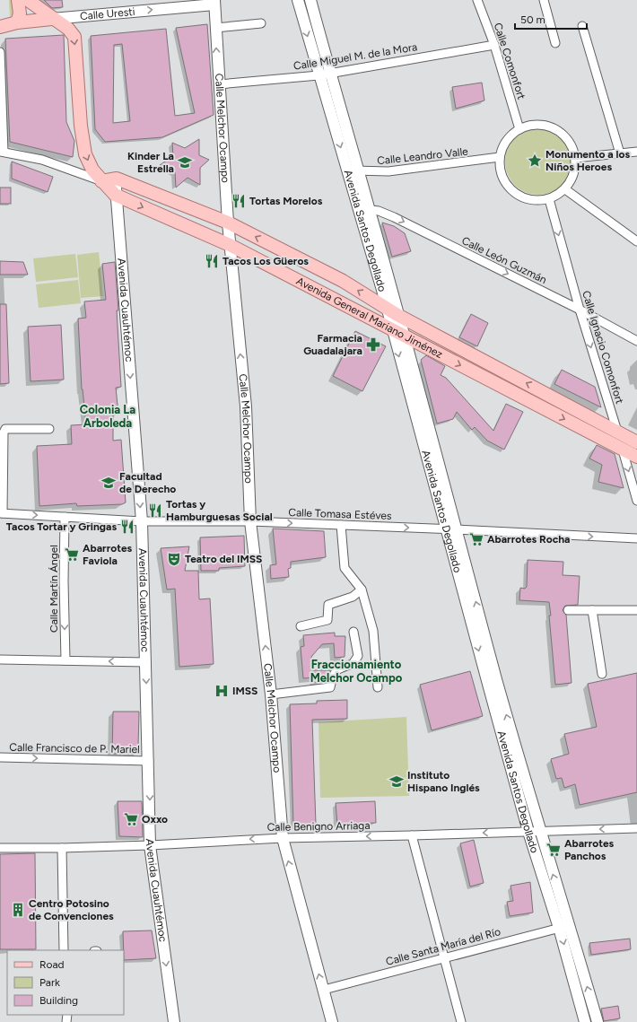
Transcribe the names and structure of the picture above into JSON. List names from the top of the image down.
{
  "streets": {
    "main road": ["Calle Uresti", "Avenida General Mariano Jiménez"],
    "street": [
      "Calle Miguel M. de la Mora",
      "Calle Comonfort",
      "Calle Melchor Ocampo",
      "Calle Leandro Valle",
      "Avenida Santos Degollado",
      "Calle León Guzmán",
      "Avenida Cuauhtémoc",
      "Calle Ignacio Comonfort",
      "Calle Tomasa Estéves",
      "Calle Martín Ángel",
      "Calle Francisco de P. Mariel",
      "Calle Benigno Arriaga",
      "Calle Santa María del Río"
    ]
  },
  "crossings": [
    ["Calle Uresti", "Calle Melchor Ocampo"],
    ["Calle Miguel M. de la Mora", "Calle Comonfort"],
    ["Calle Miguel M. de la Mora", "Calle Melchor Ocampo"],
    ["Calle Miguel M. de la Mora", "Avenida Santos Degollado"],
    ["Calle Comonfort", "Calle Leandro Valle"],
    ["Calle Comonfort", "Calle Ignacio Comonfort"],
    ["Calle Melchor Ocampo", "Avenida General Mariano Jiménez"],
    ["Calle Melchor Ocampo", "Calle Tomasa Estéves"],
    ["Calle Melchor Ocampo", "Calle Benigno Arriaga"],
    ["Calle Melchor Ocampo", "Calle Santa María del Río"],
    ["Calle Leandro Valle", "Avenida Santos Degollado"],
    ["Calle Leandro Valle", "Calle Ignacio Comonfort"],
    ["Avenida Santos Degollado", "Calle León Guzmán"],
    ["Avenida Santos Degollado", "Avenida General Mariano Jiménez"],
    ["Avenida Santos Degollado", "Calle Tomasa Estéves"],
    ["Avenida Santos Degollado", "Calle Benigno Arriaga"],
    ["Avenida Santos Degollado", "Calle Santa María del Río"],
    ["Calle León Guzmán", "Calle Ignacio Comonfort"],
    ["Avenida Cuauhtémoc", "Avenida General Mariano Jiménez"],
    ["Avenida Cuauhtémoc", "Calle Tomasa Estéves"],
    ["Avenida Cuauhtémoc", "Calle Francisco de P. Mariel"],
    ["Avenida Cuauhtémoc", "Calle Benigno Arriaga"],
    ["Avenida General Mariano Jiménez", "Calle Ignacio Comonfort"],
    ["Calle Tomasa Estéves", "Calle Martín Ángel"]
  ],
  "one_way": [
    "Calle Uresti",
    "Calle Melchor Ocampo",
    "Calle León Guzmán",
    "Avenida Cuauhtémoc",
    "Calle Ignacio Comonfort",
    "Calle Tomasa Estéves",
    "Calle Martín Ángel",
    "Calle Francisco de P. Mariel",
    "Calle Benigno Arriaga"
  ],
  "districts": ["Colonia La Arboleda", "Fraccionamiento Melchor Ocampo"],
  "places": {
    "place": ["Monumento a los Niños Heroes"],
    "school or university": ["Kinder La Estrella", "Facultad de Derecho", "Instituto Hispano Inglés"],
    "restaurant": [
      "Tortas Morelos",
      "Tacos Los Güeros",
      "Tortas y Hamburguesas Social",
      "Tacos Tortar y Gringas"
    ],
    "pharmacy": ["Farmacia Guadalajara"],
    "supermarket": [
      "Abarrotes Rocha",
      "Abarrotes Faviola",
      "Oxxo",
      "Abarrotes Panchos"
    ],
    "theatre": ["Teatro del IMSS"],
    "hospital": ["IMSS"],
    "building": ["Centro Potosino de Convenciones"]
  },
  "legend": ["Road", "Park", "Building"],
  "scale_bar": "50 m"
}
